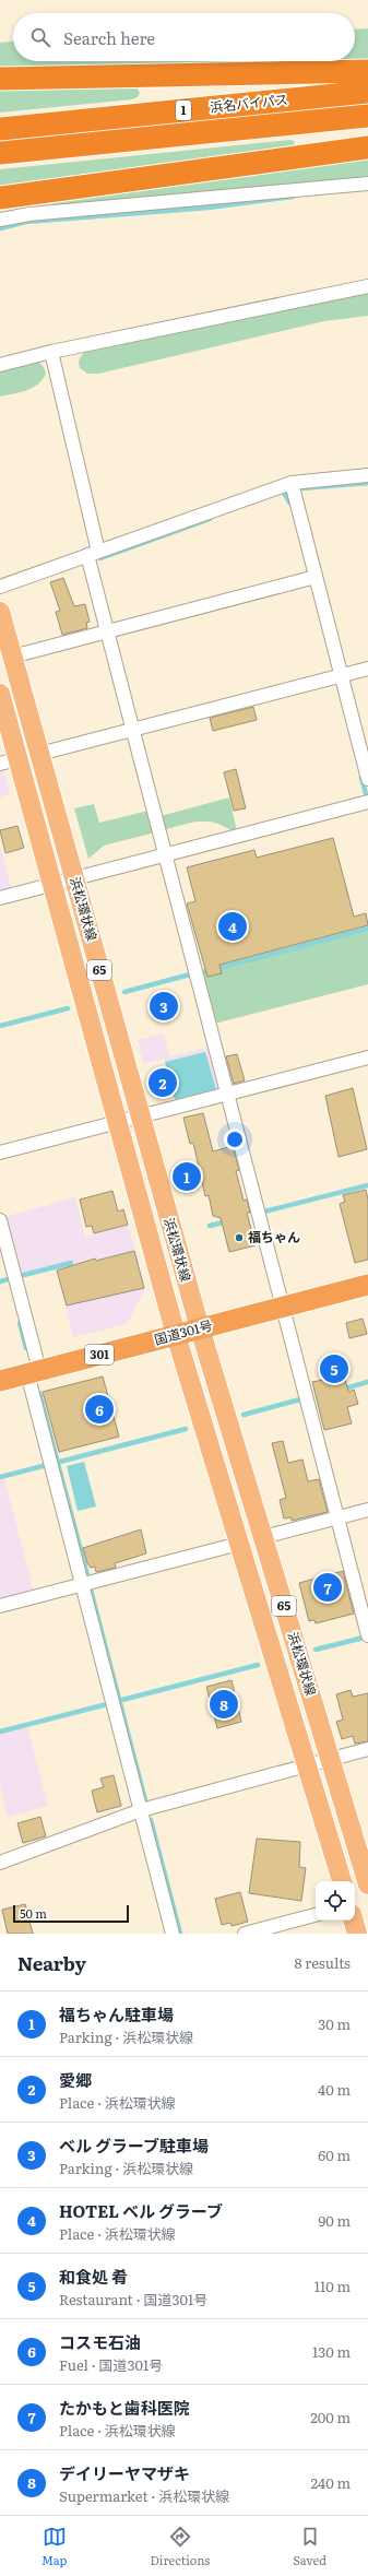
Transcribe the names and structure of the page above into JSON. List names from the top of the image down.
{
  "streets": {
    "highway": [
      "浜名バイパス",
      "1",
      "国道301号",
      "301"
    ],
    "main road": ["浜松環状線", "65"]
  },
  "crossings": [
    ["浜松環状線", "国道301号"]
  ],
  "places": ["福ちゃん"],
  "scale_bar": "50 m",
  "page": {
    "search": "Search here",
    "pins": [
      "4",
      "3",
      "2",
      "1",
      "5",
      "6",
      "7",
      "8"
    ],
    "scale": "50 m",
    "heading": ["Nearby", "8 results"],
    "list": [
      {
        "mark": "1",
        "name": "福ちゃん駐車場",
        "note": "Parking · 浜松環状線",
        "value": "30 m"
      },
      {
        "mark": "2",
        "name": "愛郷",
        "note": "Place · 浜松環状線",
        "value": "40 m"
      },
      {
        "mark": "3",
        "name": "ベル グラーブ駐車場",
        "note": "Parking · 浜松環状線",
        "value": "60 m"
      },
      {
        "mark": "4",
        "name": "HOTEL ベル グラーブ",
        "note": "Place · 浜松環状線",
        "value": "90 m"
      },
      {
        "mark": "5",
        "name": "和食処 肴",
        "note": "Restaurant · 国道301号",
        "value": "110 m"
      },
      {
        "mark": "6",
        "name": "コスモ石油",
        "note": "Fuel · 国道301号",
        "value": "130 m"
      },
      {
        "mark": "7",
        "name": "たかもと歯科医院",
        "note": "Place · 浜松環状線",
        "value": "200 m"
      },
      {
        "mark": "8",
        "name": "デイリーヤマザキ",
        "note": "Supermarket · 浜松環状線",
        "value": "240 m"
      }
    ],
    "nav": ["Map", "Directions", "Saved"]
  }
}
